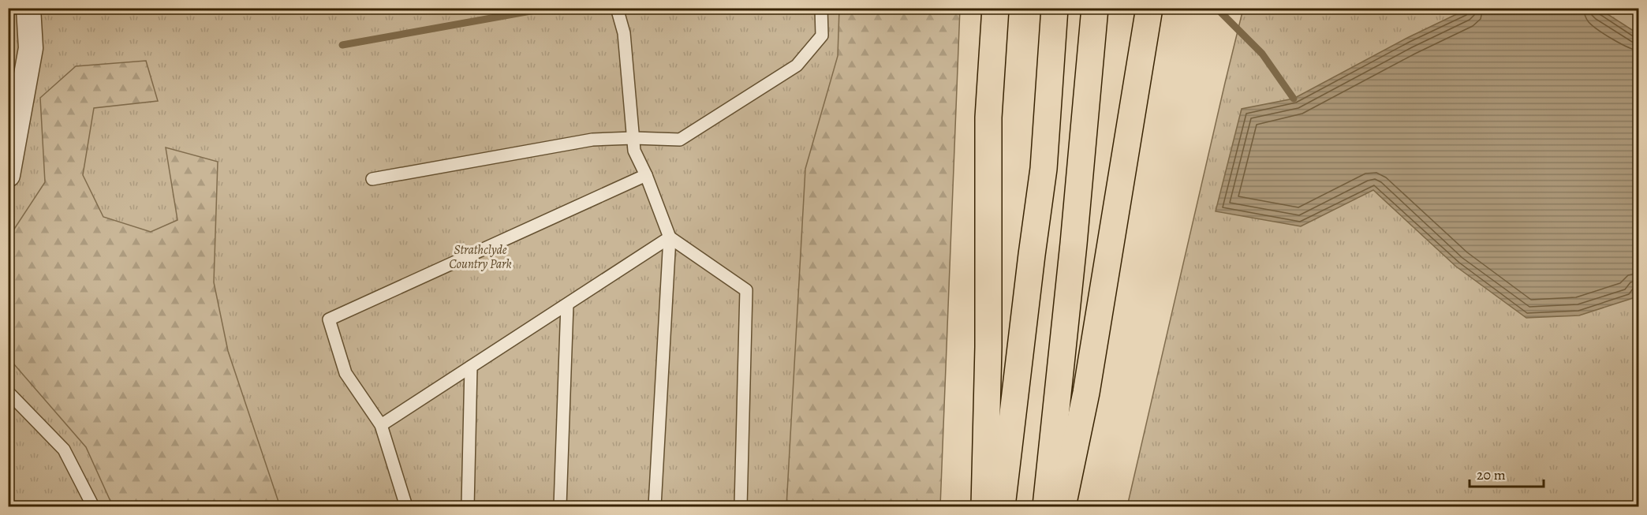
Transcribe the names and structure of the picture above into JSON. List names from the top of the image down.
{
  "parks": ["Strathclyde Country Park"],
  "scale_bar": "20 m"
}
